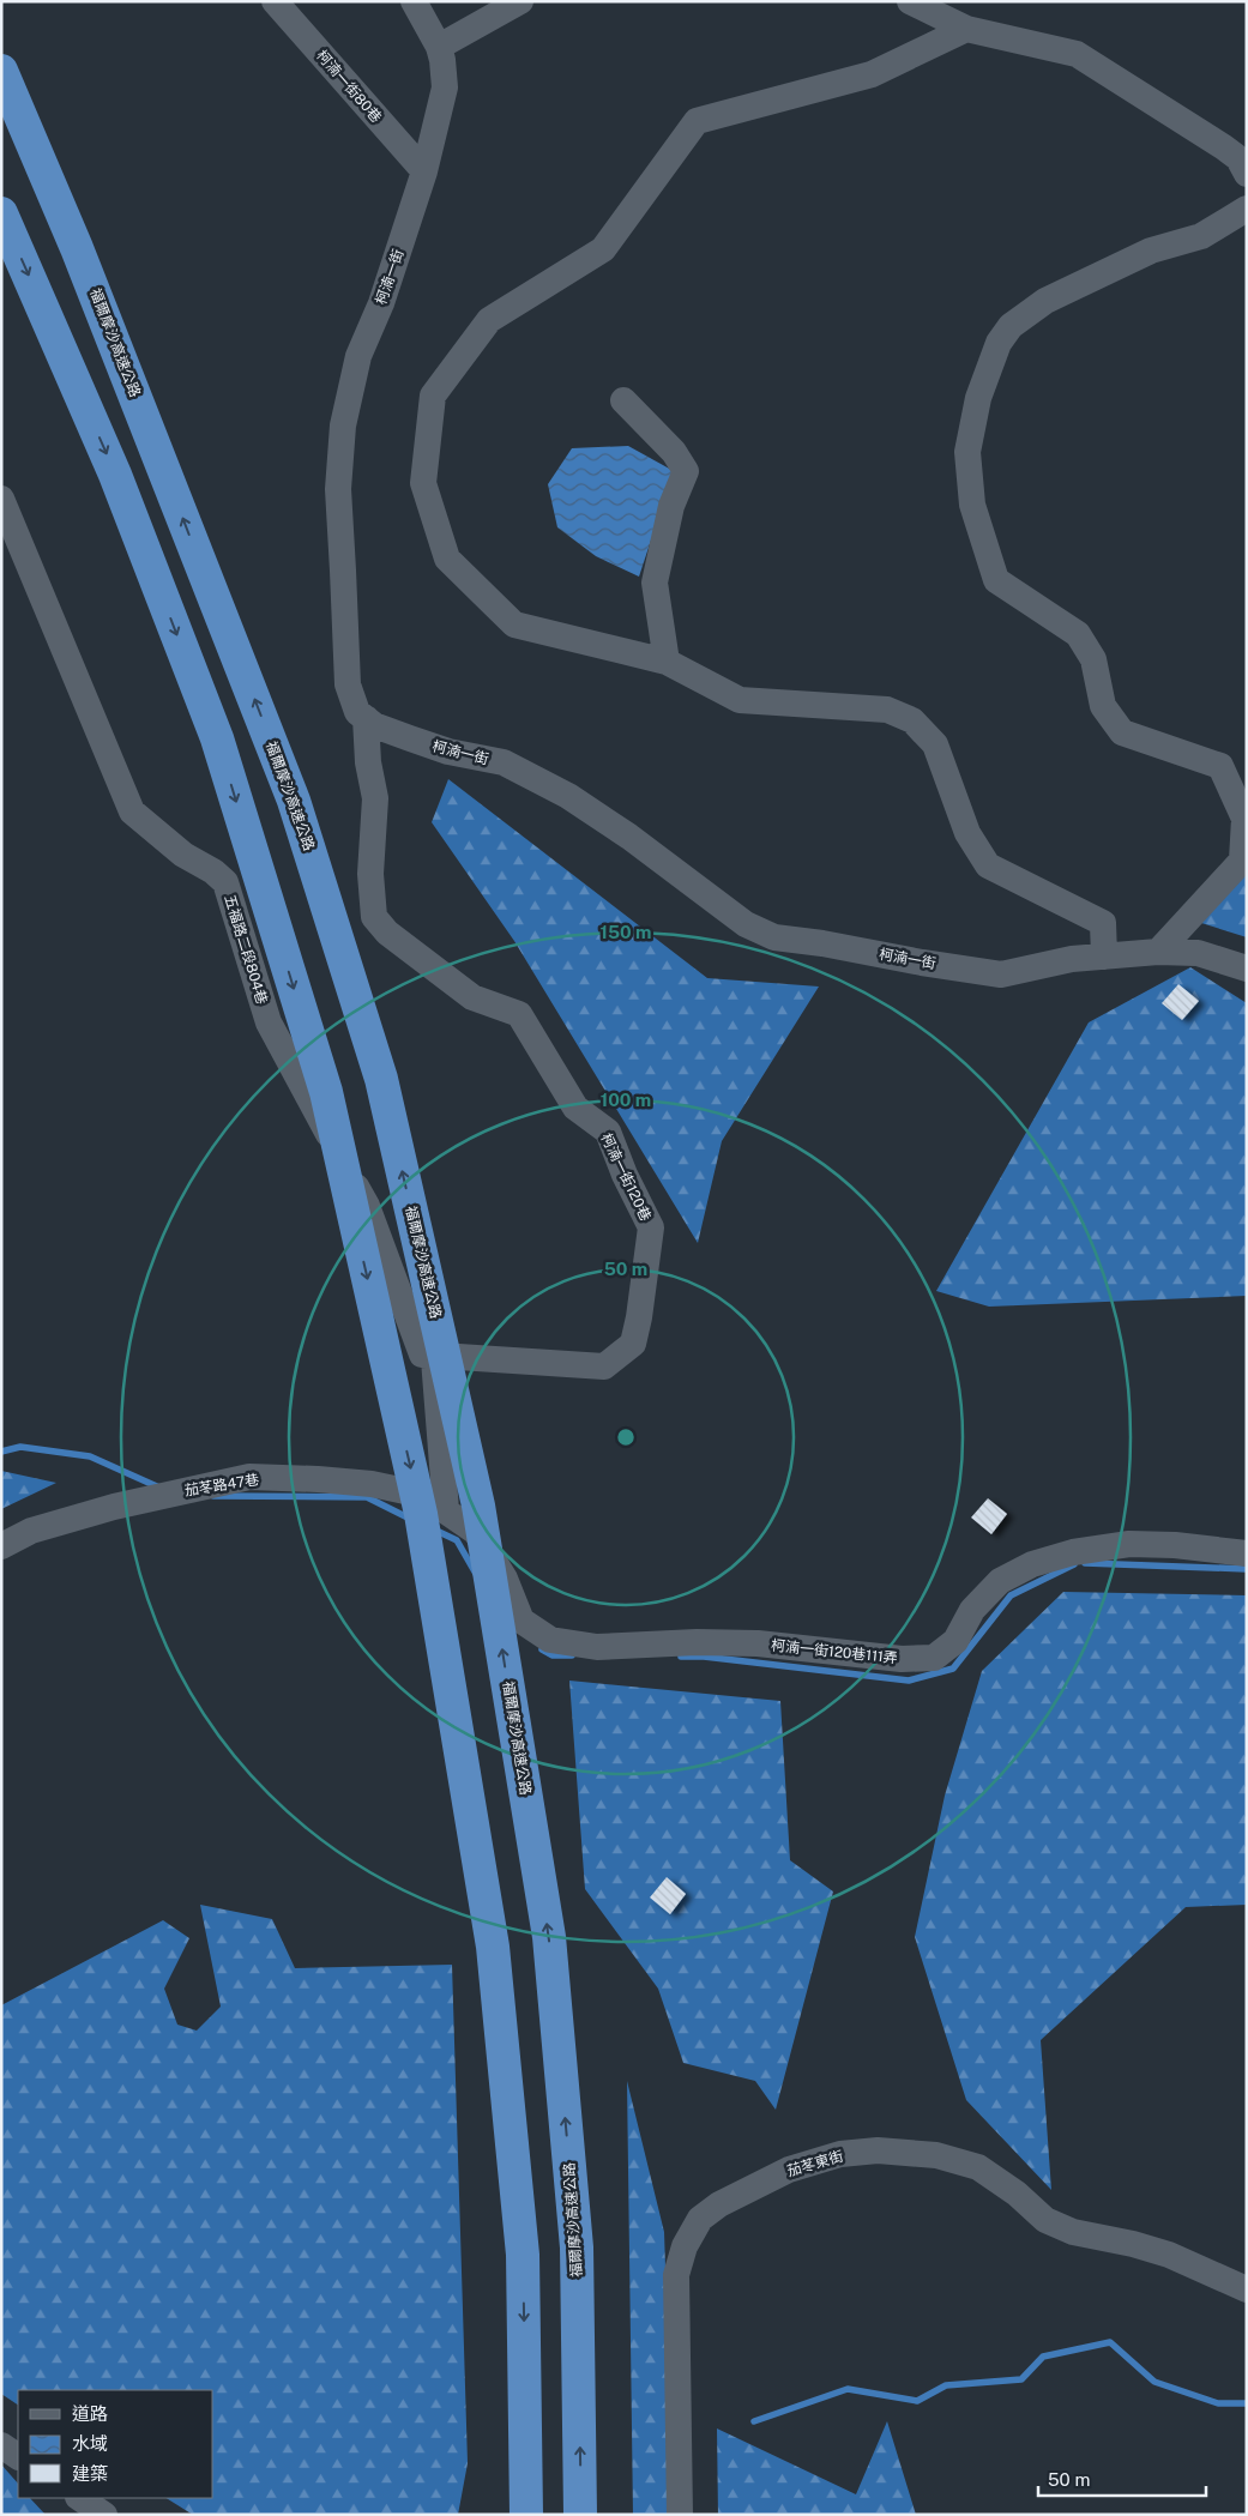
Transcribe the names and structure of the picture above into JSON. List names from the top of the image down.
{
  "streets": {
    "highway": ["福爾摩沙高速公路"],
    "street": [
      "柯湳一街80巷",
      "柯湳一街",
      "五福路二段804巷",
      "柯湳一街120巷",
      "茄苳路47巷",
      "柯湳一街120巷111弄",
      "茄苳東街"
    ]
  },
  "crossings": [
    ["柯湳一街80巷", "柯湳一街"],
    ["柯湳一街", "柯湳一街120巷"],
    ["五福路二段804巷", "柯湳一街120巷"],
    ["茄苳路47巷", "柯湳一街120巷111弄"]
  ],
  "legend": ["道路", "水域", "建築"],
  "scale_bar": "50 m",
  "rings": ["150 m", "100 m", "50 m"]
}
